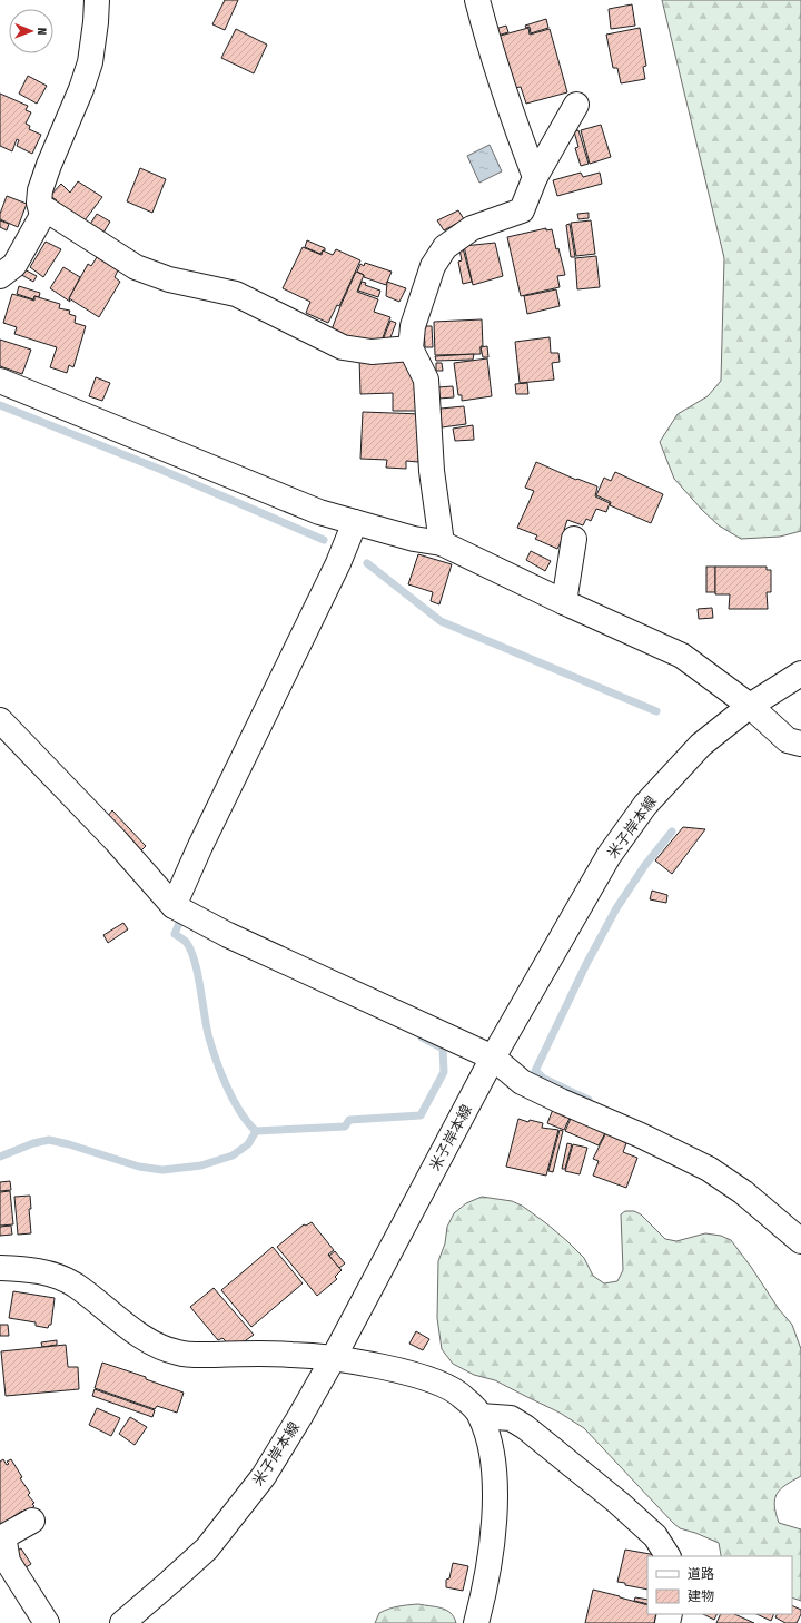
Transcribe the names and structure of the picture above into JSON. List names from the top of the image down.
{
  "streets": {
    "street": ["米子岸本線"]
  },
  "legend": ["道路", "建物"],
  "north": "right"
}
